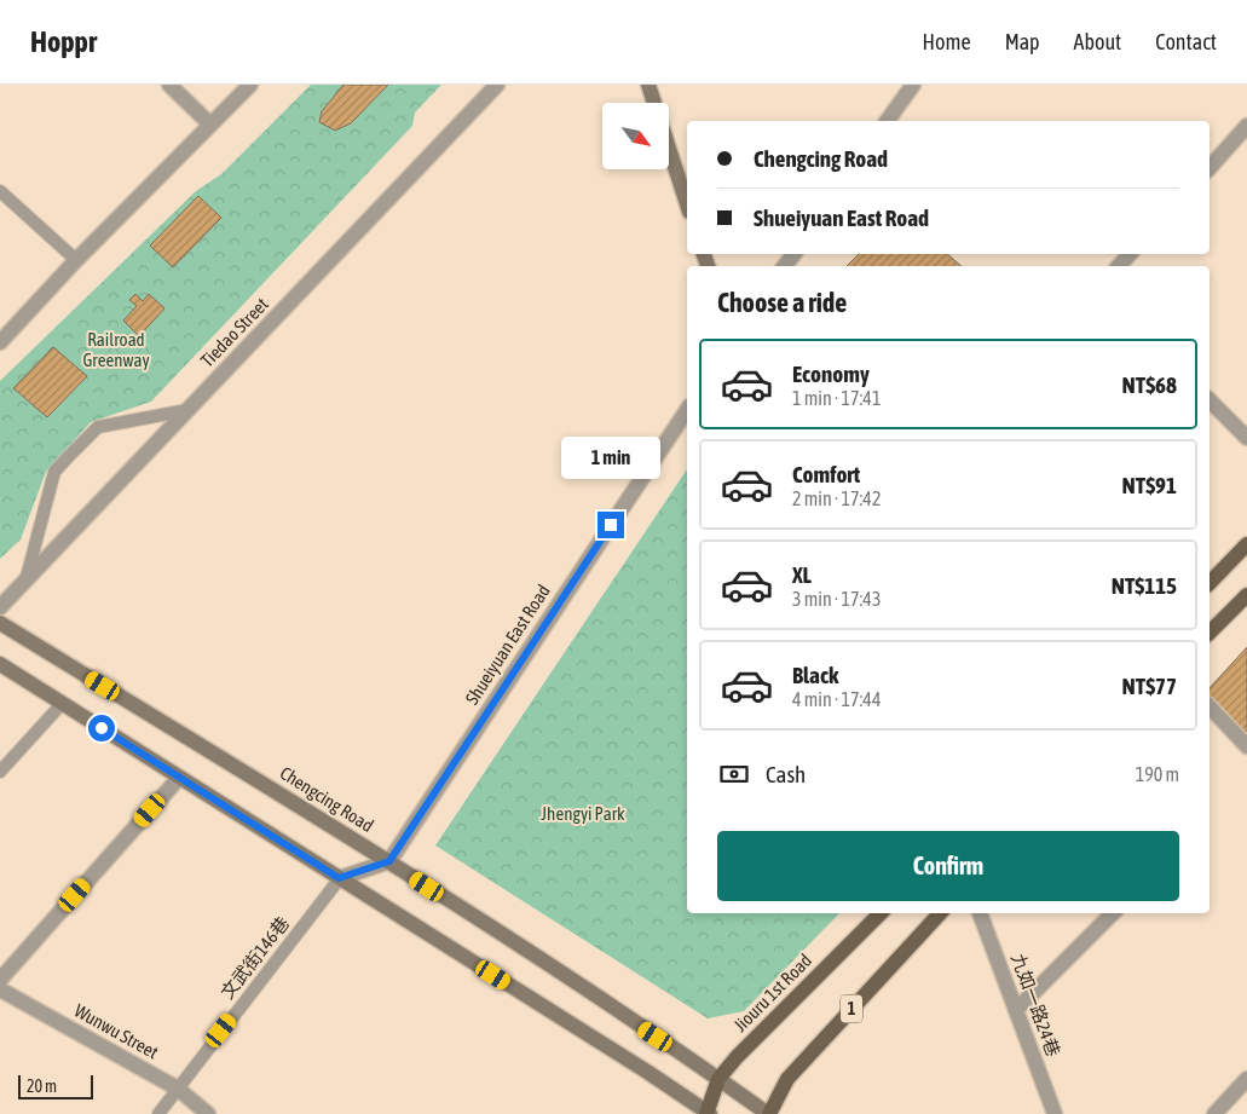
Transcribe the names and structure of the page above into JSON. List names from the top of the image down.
{
  "streets": {
    "main road": ["Chengcing Road", "Jiouru 1st Road", "1"],
    "street": [
      "Tiedao Street",
      "Shueiyuan East Road",
      "九如一路24巷",
      "Wunwu Street"
    ],
    "lane": ["文武街146巷"]
  },
  "crossings": [
    ["Shueiyuan East Road", "Chengcing Road"],
    ["Chengcing Road", "Jiouru 1st Road"],
    ["Chengcing Road", "1"],
    ["文武街146巷", "Wunwu Street"]
  ],
  "parks": ["Railroad Greenway", "Jhengyi Park"],
  "scale_bar": "20 m",
  "north": "bottom right",
  "page": {
    "header": "Hoppr",
    "nav": [
      "Home",
      "Map",
      "About",
      "Contact"
    ],
    "banner": ["Chengcing Road", "Shueiyuan East Road"],
    "heading": "Choose a ride",
    "list": [
      {
        "name": "Economy",
        "note": "1 min · 17:41",
        "value": "NT$68"
      },
      {
        "name": "Comfort",
        "note": "2 min · 17:42",
        "value": "NT$91"
      },
      {
        "name": "XL",
        "note": "3 min · 17:43",
        "value": "NT$115"
      },
      {
        "name": "Black",
        "note": "4 min · 17:44",
        "value": "NT$77"
      }
    ],
    "bubble": "1 min",
    "pay": ["Cash", "190 m"],
    "buttons": "Confirm",
    "scale": "20 m"
  }
}
